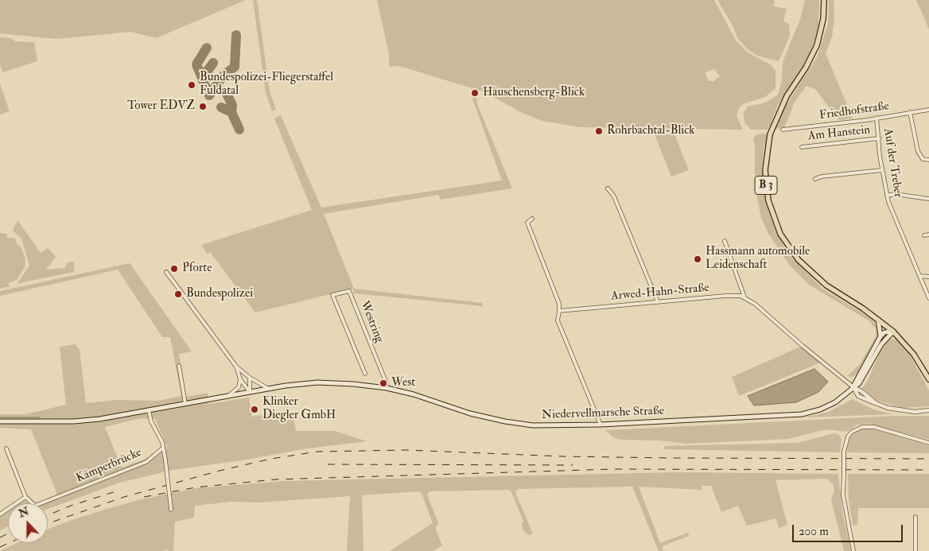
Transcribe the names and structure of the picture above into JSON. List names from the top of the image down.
{
  "streets": {
    "main road": ["B 3", "Niedervellmarsche Straße"],
    "street": [
      "Friedhofstraße",
      "Am Hanstein",
      "Auf der Treber",
      "Arwed-Hahn-Straße",
      "Westring",
      "Kämperbrücke"
    ]
  },
  "crossings": [
    ["Friedhofstraße", "Auf der Treber"],
    ["Am Hanstein", "Auf der Treber"],
    ["Westring", "Niedervellmarsche Straße"]
  ],
  "places": [
    "Bundespolizei-Fliegerstaffel Fuldatal",
    "Häuschensberg-Blick",
    "Tower EDVZ",
    "Rohrbachtal-Blick",
    "Hassmann automobile Leidenschaft",
    "Pforte",
    "Bundespolizei",
    "West",
    "Klinker Diegler GmbH"
  ],
  "scale_bar": "200 m",
  "north": "top"
}
